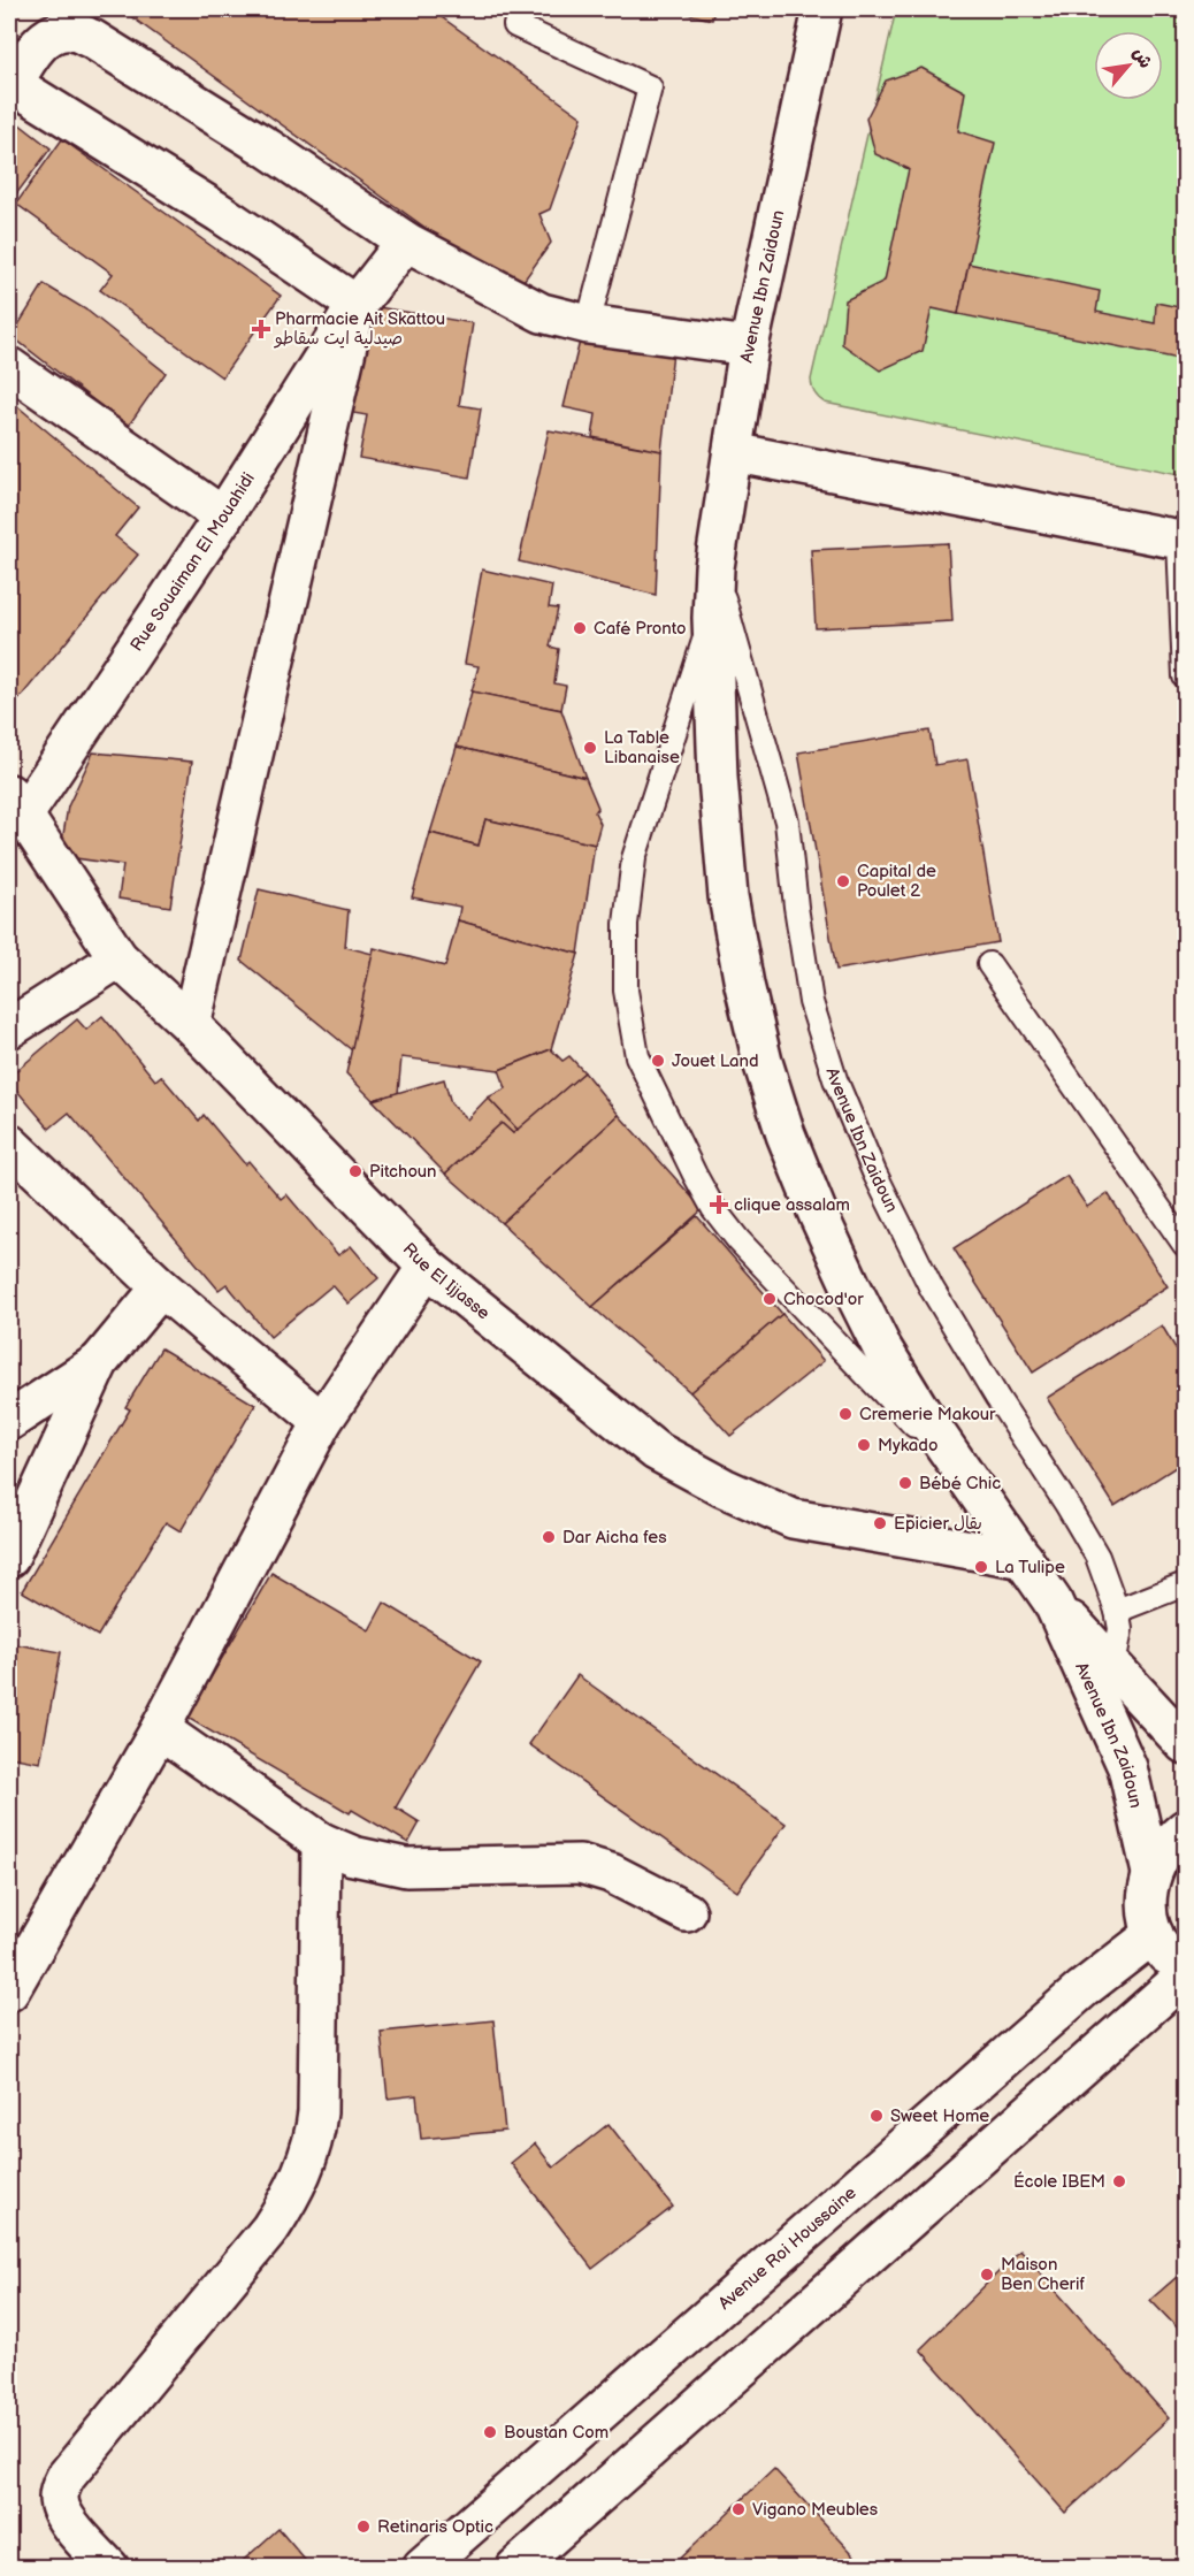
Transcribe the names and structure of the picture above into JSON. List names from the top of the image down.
{
  "streets": {
    "street": [
      "Avenue Ibn Zaidoun",
      "Rue Souaiman El Mouahidi",
      "Rue El Ijjasse",
      "Avenue Roi Houssaine"
    ]
  },
  "crossings": [
    ["Avenue Ibn Zaidoun", "Rue El Ijjasse"],
    ["Rue Souaiman El Mouahidi", "Rue El Ijjasse"]
  ],
  "places": {
    "health": ["Pharmacie Ait Skattou صيدلية ايت سقاطو", "clique assalam"],
    "other": [
      "Café Pronto",
      "La Table Libanaise",
      "Capital de Poulet 2",
      "Jouet Land",
      "Pitchoun",
      "Chocod'or",
      "Cremerie Makour",
      "Mykado",
      "Bébé Chic",
      "Epicier بقال",
      "Dar Aicha fes",
      "La Tulipe",
      "Sweet Home",
      "École IBEM",
      "Maison Ben Cherif",
      "Boustan Com",
      "Vigano Meubles",
      "Retinaris Optic"
    ]
  },
  "north": "top right"
}
